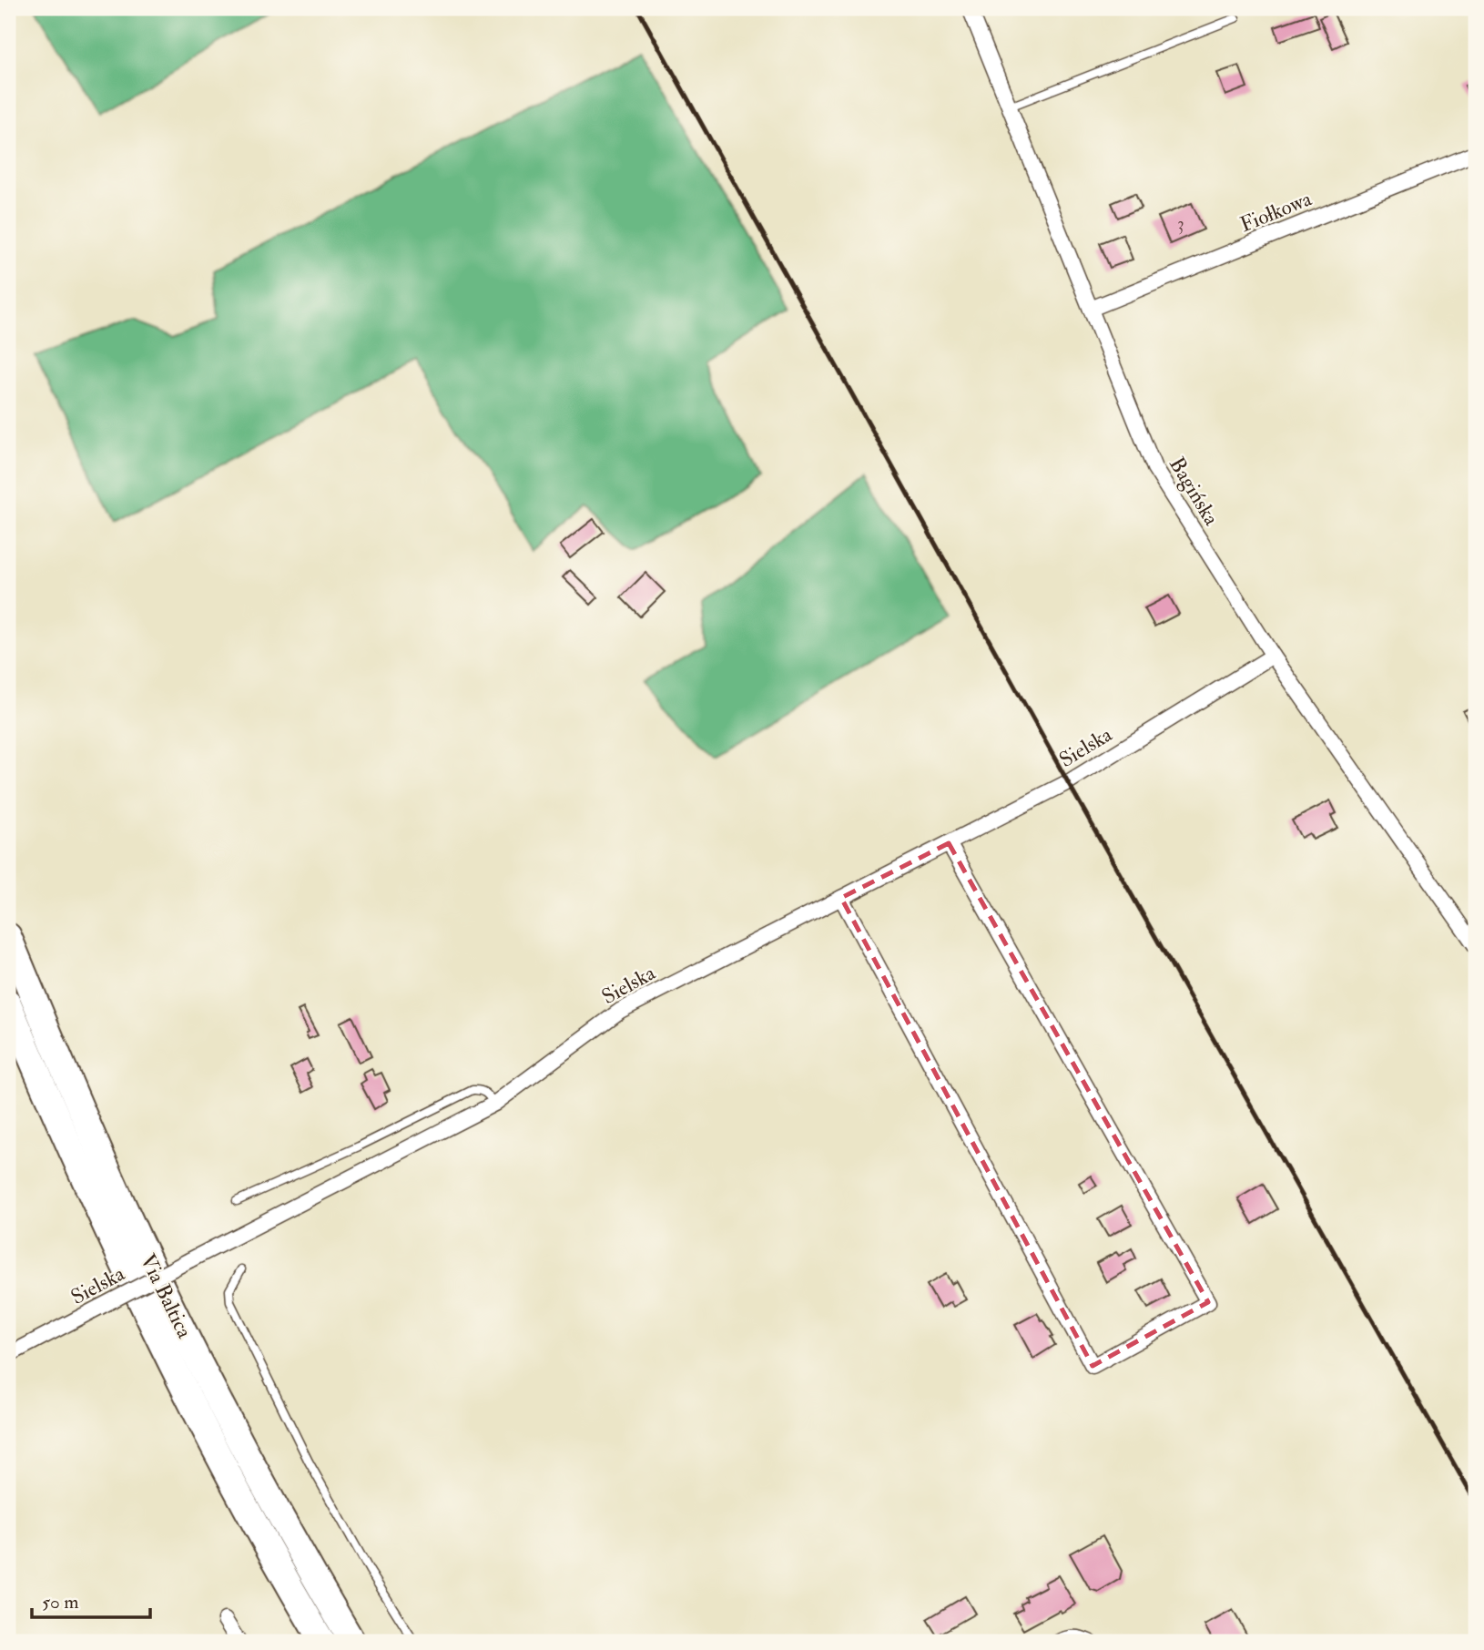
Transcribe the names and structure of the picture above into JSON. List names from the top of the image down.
{
  "streets": {
    "highway": ["Via Baltica"],
    "street": ["Fiołkowa", "Bagińska", "Sielska"]
  },
  "crossings": [
    ["Fiołkowa", "Bagińska"],
    ["Bagińska", "Sielska"]
  ],
  "house_numbers": ["3"],
  "scale_bar": "50 m"
}
